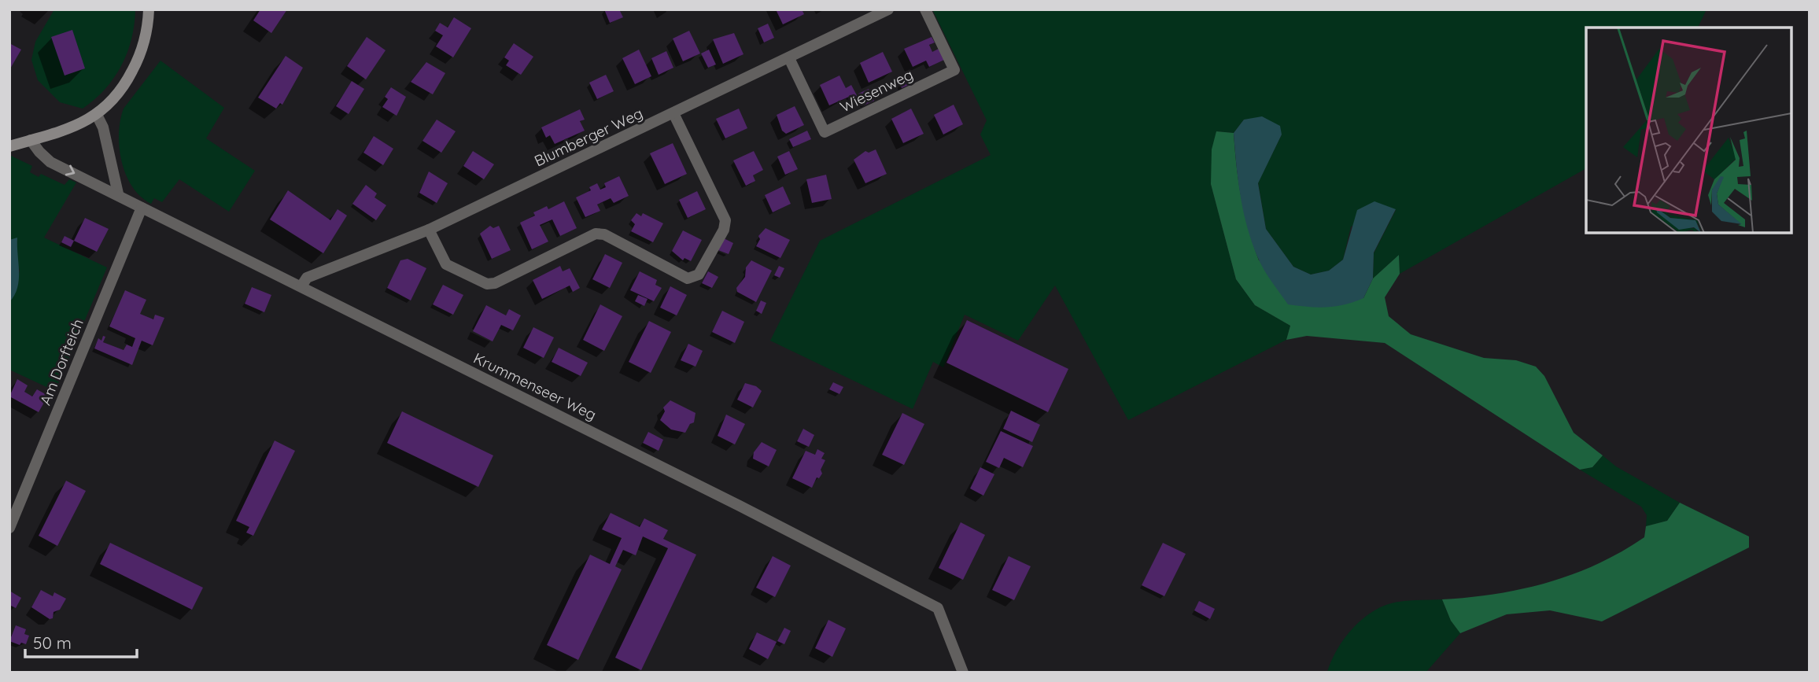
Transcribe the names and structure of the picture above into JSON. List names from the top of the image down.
{
  "streets": {
    "street": [
      "Wiesenweg",
      "Blumberger Weg",
      "Am Dorfteich",
      "Krummenseer Weg"
    ]
  },
  "crossings": [
    ["Wiesenweg", "Blumberger Weg"],
    ["Blumberger Weg", "Krummenseer Weg"],
    ["Am Dorfteich", "Krummenseer Weg"]
  ],
  "scale_bar": "50 m"
}
